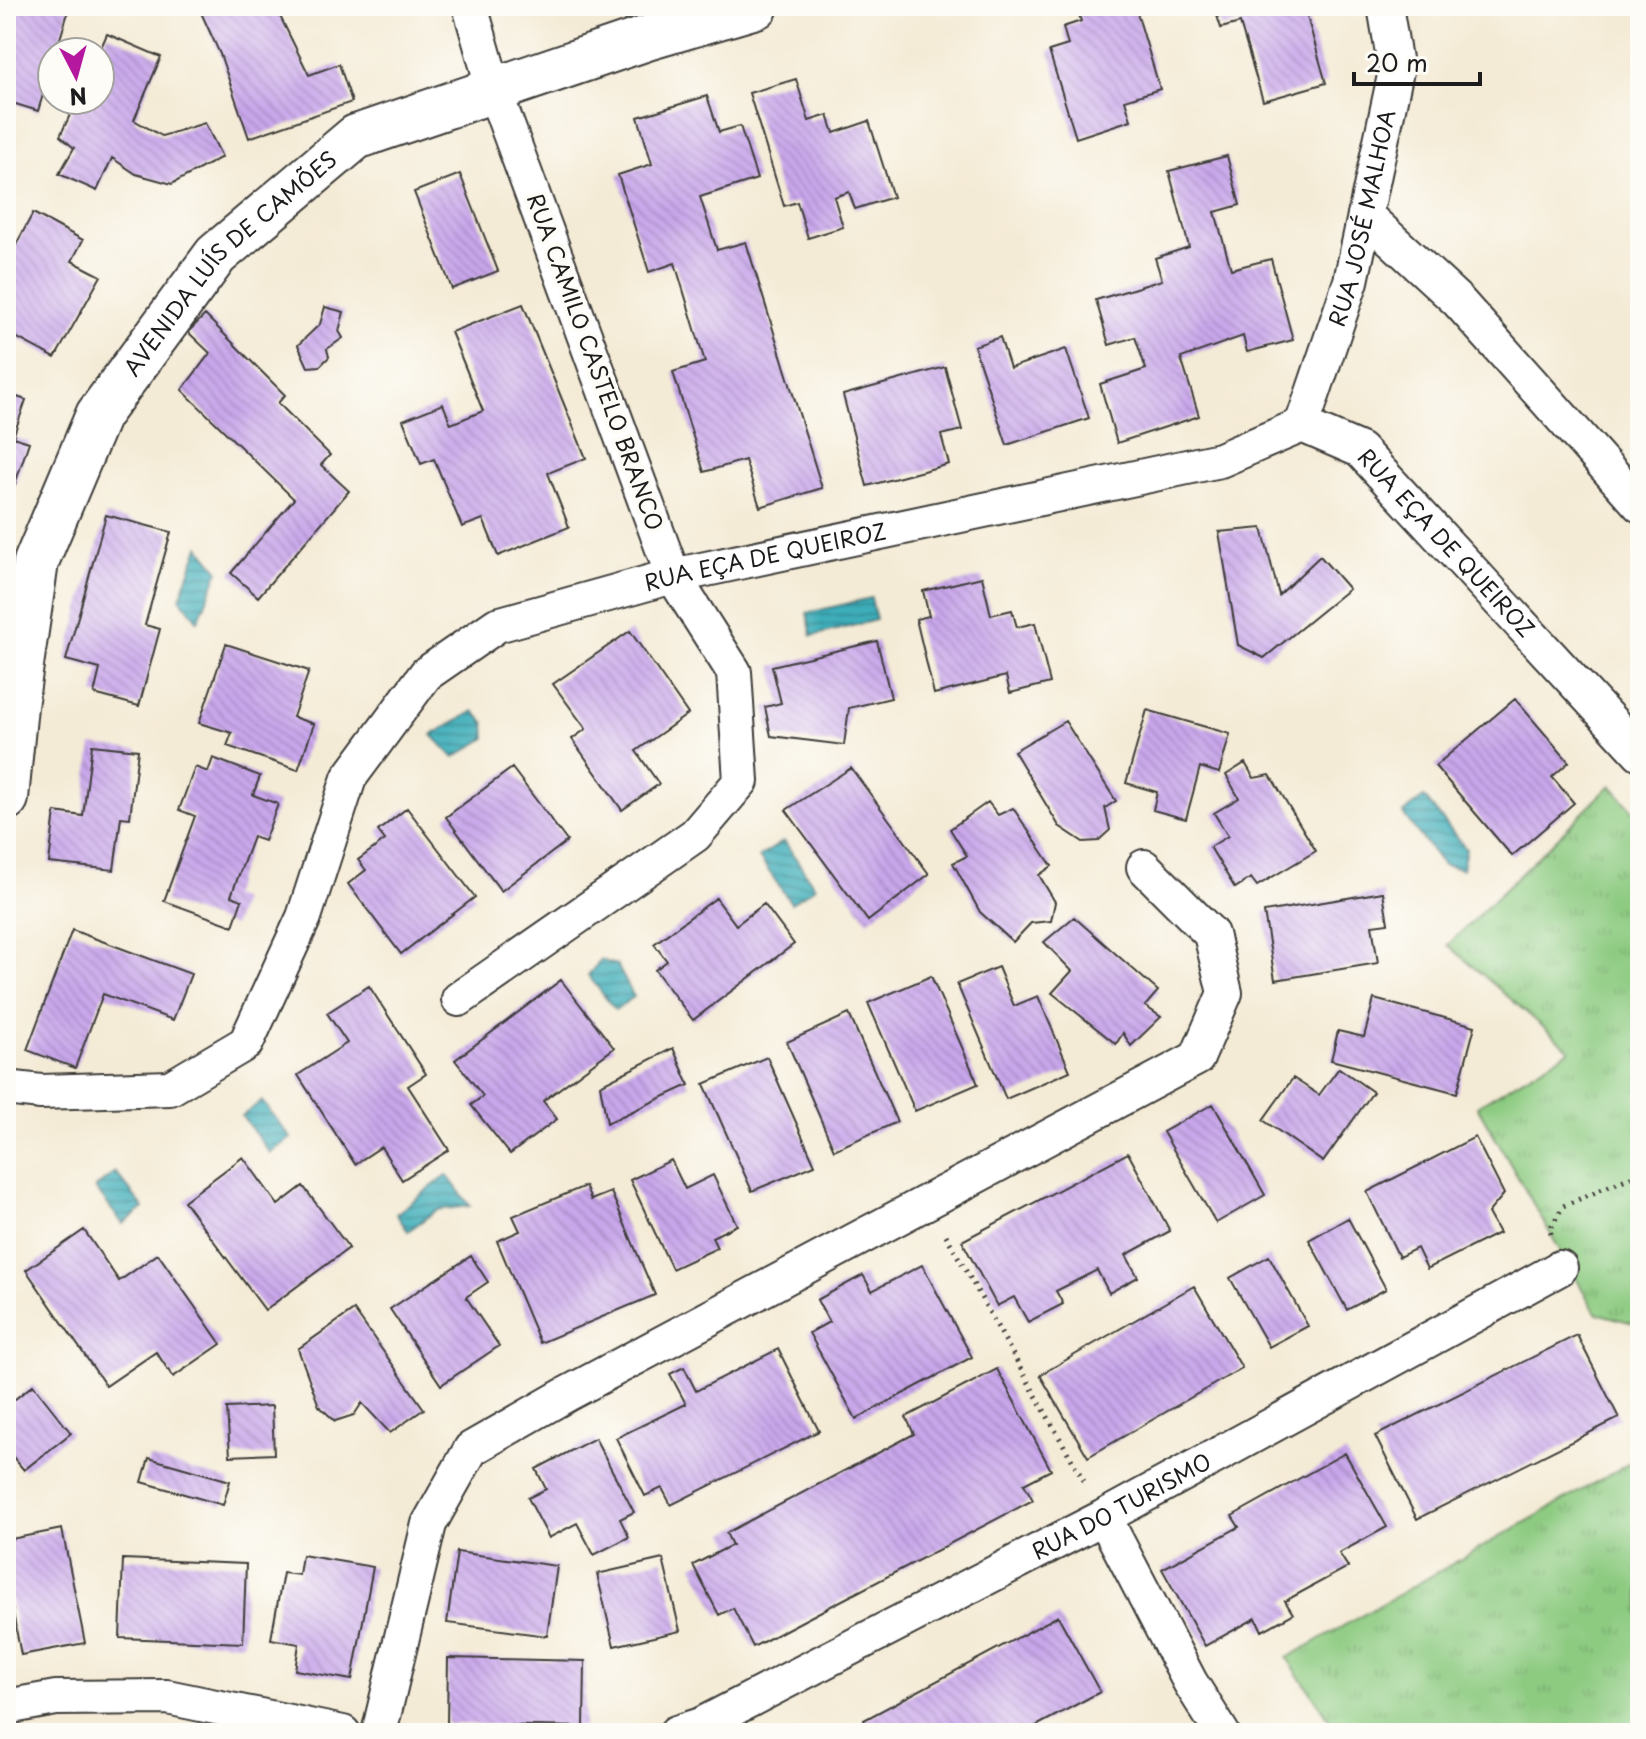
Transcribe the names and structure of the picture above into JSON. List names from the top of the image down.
{
  "streets": {
    "street": [
      "RUA JOSÉ MALHOA",
      "AVENIDA LUÍS DE CAMÕES",
      "RUA CAMILO CASTELO BRANCO",
      "RUA EÇA DE QUEIROZ",
      "RUA DO TURISMO"
    ]
  },
  "crossings": [
    ["RUA JOSÉ MALHOA", "RUA EÇA DE QUEIROZ"],
    ["AVENIDA LUÍS DE CAMÕES", "RUA CAMILO CASTELO BRANCO"],
    ["RUA CAMILO CASTELO BRANCO", "RUA EÇA DE QUEIROZ"]
  ],
  "scale_bar": "20 m",
  "north": "bottom"
}
